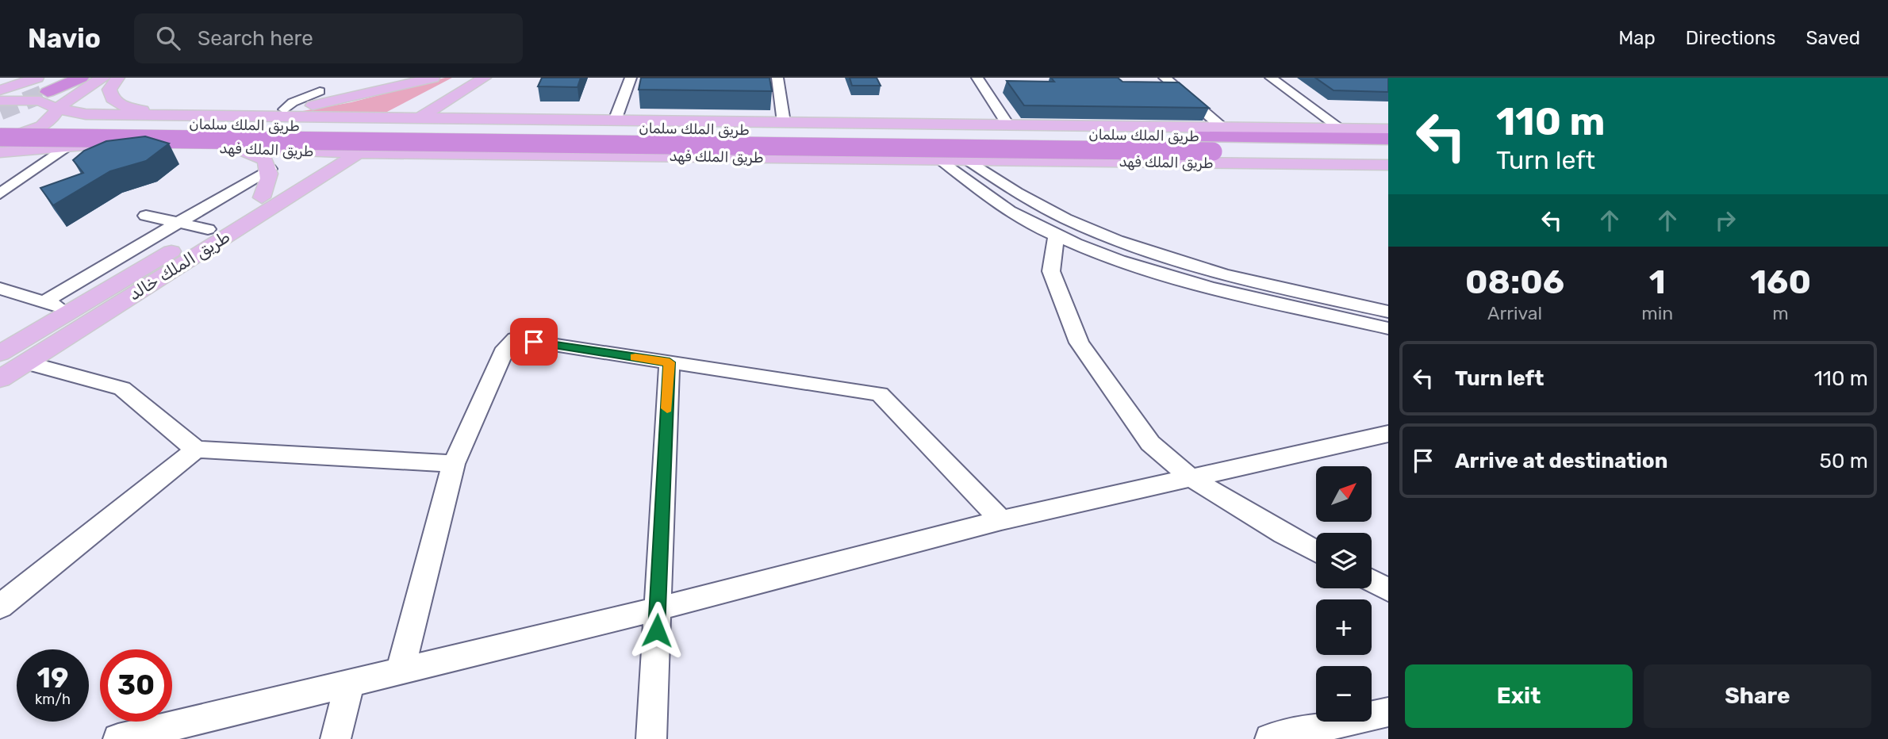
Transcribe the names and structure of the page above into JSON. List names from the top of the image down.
{
  "streets": {
    "highway": ["طريق الملك سلمان"],
    "main road": ["طريق الملك فهد", "طريق الملك خالد"]
  },
  "crossings": [
    ["طريق الملك سلمان", "طريق الملك فهد"],
    ["طريق الملك فهد", "طريق الملك خالد"]
  ],
  "north": "top right",
  "page": {
    "header": "Navio",
    "search": "Search here",
    "nav": ["Map", "Directions", "Saved"],
    "turn": ["110 m", "Turn left"],
    "eta": [
      "08:06",
      "Arrival",
      "1",
      "min",
      "160",
      "m"
    ],
    "list": [
      {
        "name": "Turn left",
        "value": "110 m"
      },
      {
        "name": "Arrive at destination",
        "value": "50 m"
      }
    ],
    "map_buttons": ["+", "−"],
    "speed": "19 km/h",
    "limit": "30",
    "buttons": ["Exit", "Share"]
  }
}
